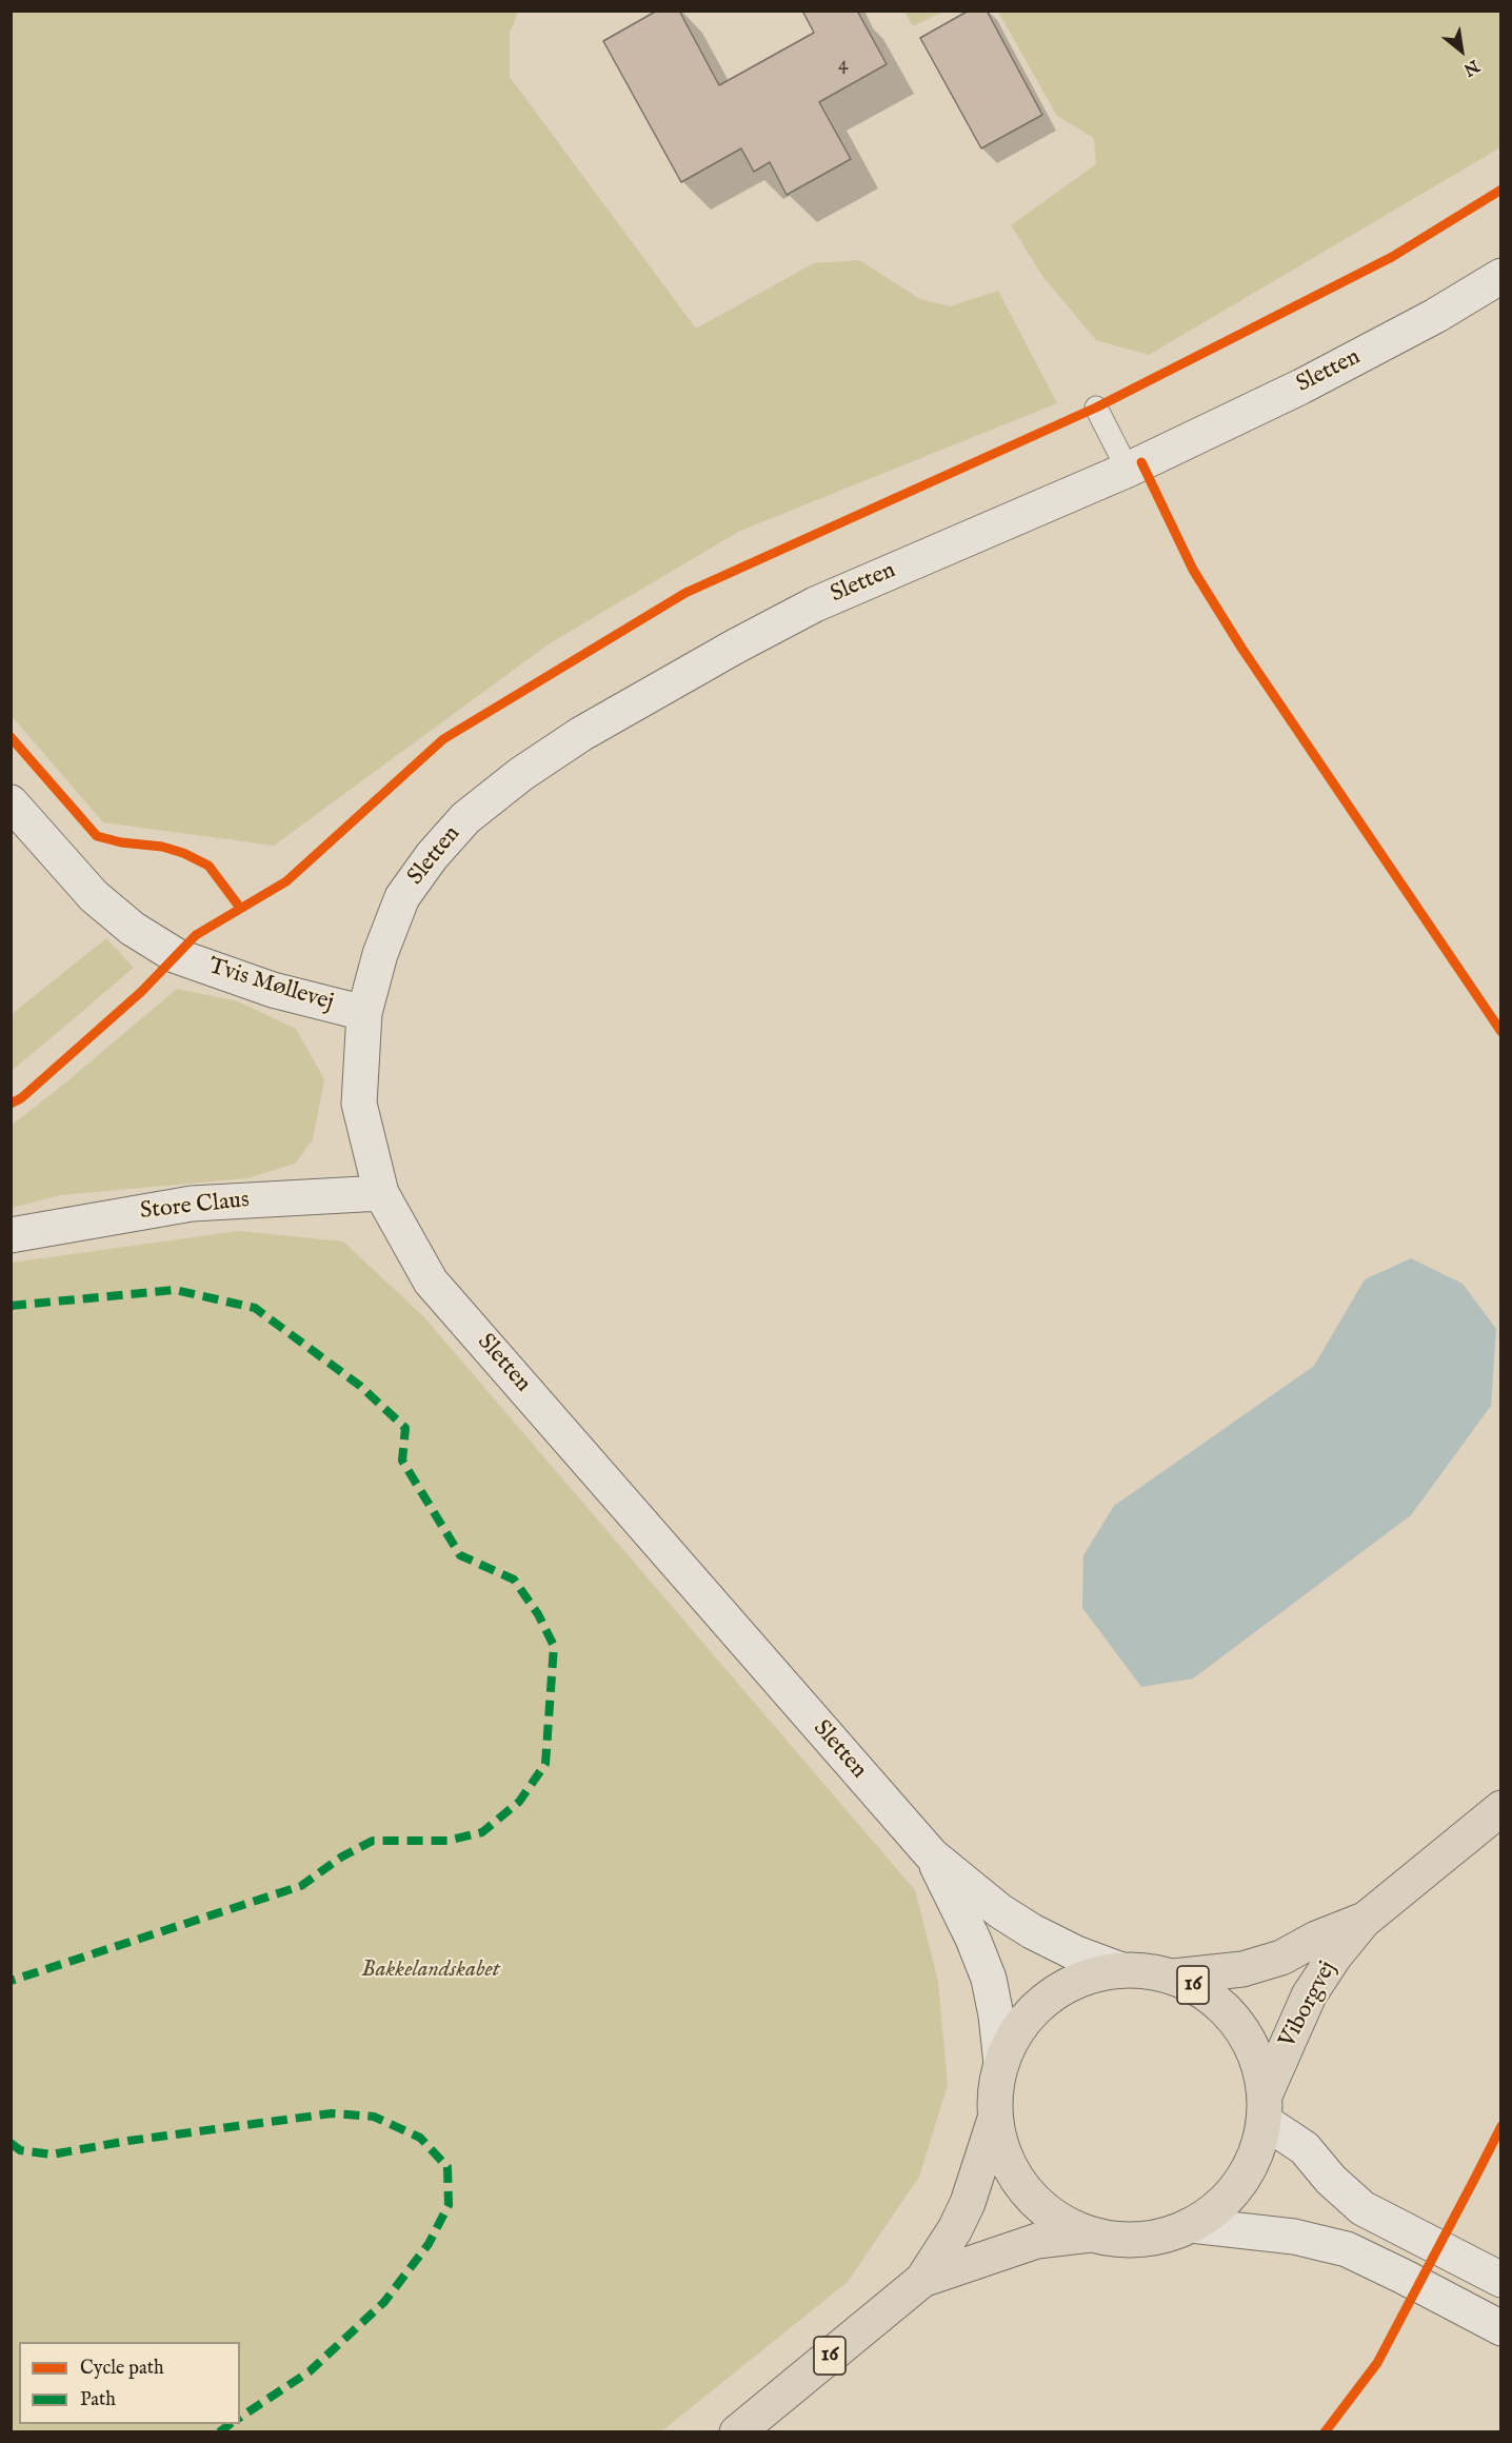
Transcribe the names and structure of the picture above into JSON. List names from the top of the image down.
{
  "streets": {
    "main road": ["16", "Viborgvej"],
    "street": ["Sletten", "Tvis Møllevej", "Store Claus"]
  },
  "crossings": [
    ["Sletten", "Tvis Møllevej"],
    ["Sletten", "Store Claus"],
    ["Sletten", "16"],
    ["16", "Viborgvej"]
  ],
  "parks": ["Bakkelandskabet"],
  "house_numbers": ["4"],
  "legend": ["Cycle path", "Path"],
  "north": "bottom right"
}
